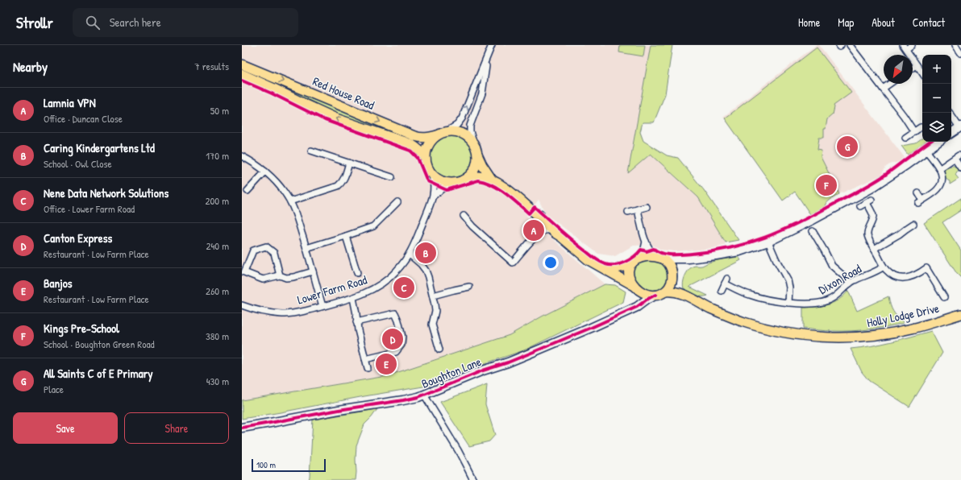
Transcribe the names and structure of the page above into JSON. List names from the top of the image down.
{
  "streets": {
    "main road": ["Red House Road", "Holly Lodge Drive"],
    "street": ["Dixon Road", "Lower Farm Road", "Boughton Lane"]
  },
  "crossings": [
    ["Holly Lodge Drive", "Boughton Lane"]
  ],
  "scale_bar": "100 m",
  "north": "bottom left",
  "page": {
    "header": "Strollr",
    "search": "Search here",
    "nav": [
      "Home",
      "Map",
      "About",
      "Contact"
    ],
    "heading": ["Nearby", "7 results"],
    "map_buttons": ["+", "−"],
    "list": [
      {
        "mark": "A",
        "name": "Lamnia VPN",
        "note": "Office · Duncan Close",
        "value": "50 m"
      },
      {
        "mark": "B",
        "name": "Caring Kindergartens Ltd",
        "note": "School · Owl Close",
        "value": "170 m"
      },
      {
        "mark": "C",
        "name": "Nene Data Network Solutions",
        "note": "Office · Lower Farm Road",
        "value": "200 m"
      },
      {
        "mark": "D",
        "name": "Canton Express",
        "note": "Restaurant · Low Farm Place",
        "value": "240 m"
      },
      {
        "mark": "E",
        "name": "Banjos",
        "note": "Restaurant · Low Farm Place",
        "value": "260 m"
      },
      {
        "mark": "F",
        "name": "Kings Pre-School",
        "note": "School · Boughton Green Road",
        "value": "380 m"
      },
      {
        "mark": "G",
        "name": "All Saints C of E Primary",
        "note": "Place",
        "value": "430 m"
      }
    ],
    "pins": [
      "G",
      "F",
      "A",
      "B",
      "C",
      "D",
      "E"
    ],
    "buttons": ["Save", "Share"],
    "scale": "100 m"
  }
}
